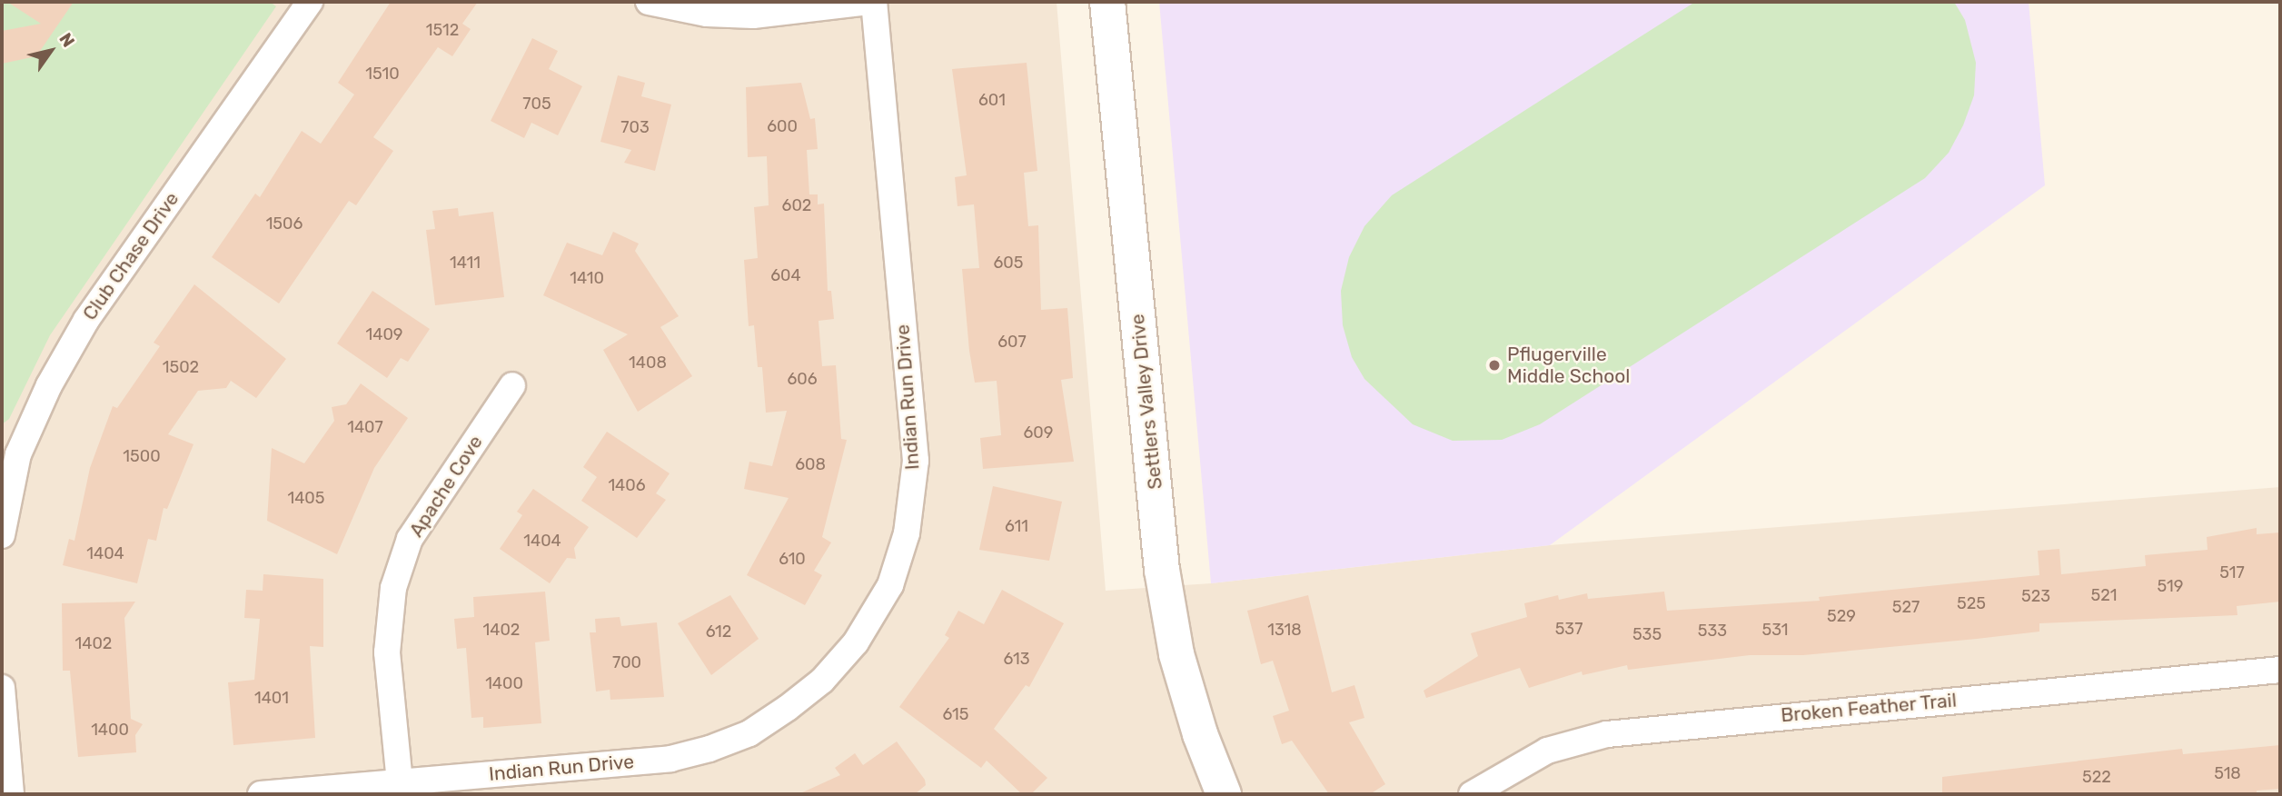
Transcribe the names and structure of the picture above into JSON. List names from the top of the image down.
{
  "streets": {
    "street": [
      "Club Chase Drive",
      "Indian Run Drive",
      "Settlers Valley Drive",
      "Apache Cove",
      "Broken Feather Trail"
    ]
  },
  "crossings": [
    ["Indian Run Drive", "Apache Cove"]
  ],
  "places": ["Pflugerville Middle School"],
  "house_numbers": [
    "1512",
    "1510",
    "601",
    "705",
    "600",
    "703",
    "602",
    "1506",
    "1411",
    "605",
    "604",
    "1410",
    "1409",
    "607",
    "1408",
    "1502",
    "606",
    "1407",
    "609",
    "1500",
    "608",
    "1406",
    "1405",
    "611",
    "1404",
    "1404",
    "610",
    "517",
    "519",
    "521",
    "523",
    "525",
    "527",
    "529",
    "537",
    "1402",
    "1318",
    "531",
    "533",
    "612",
    "535",
    "1402",
    "613",
    "700",
    "1400",
    "1401",
    "615",
    "1400",
    "518",
    "522"
  ],
  "north": "top right"
}
